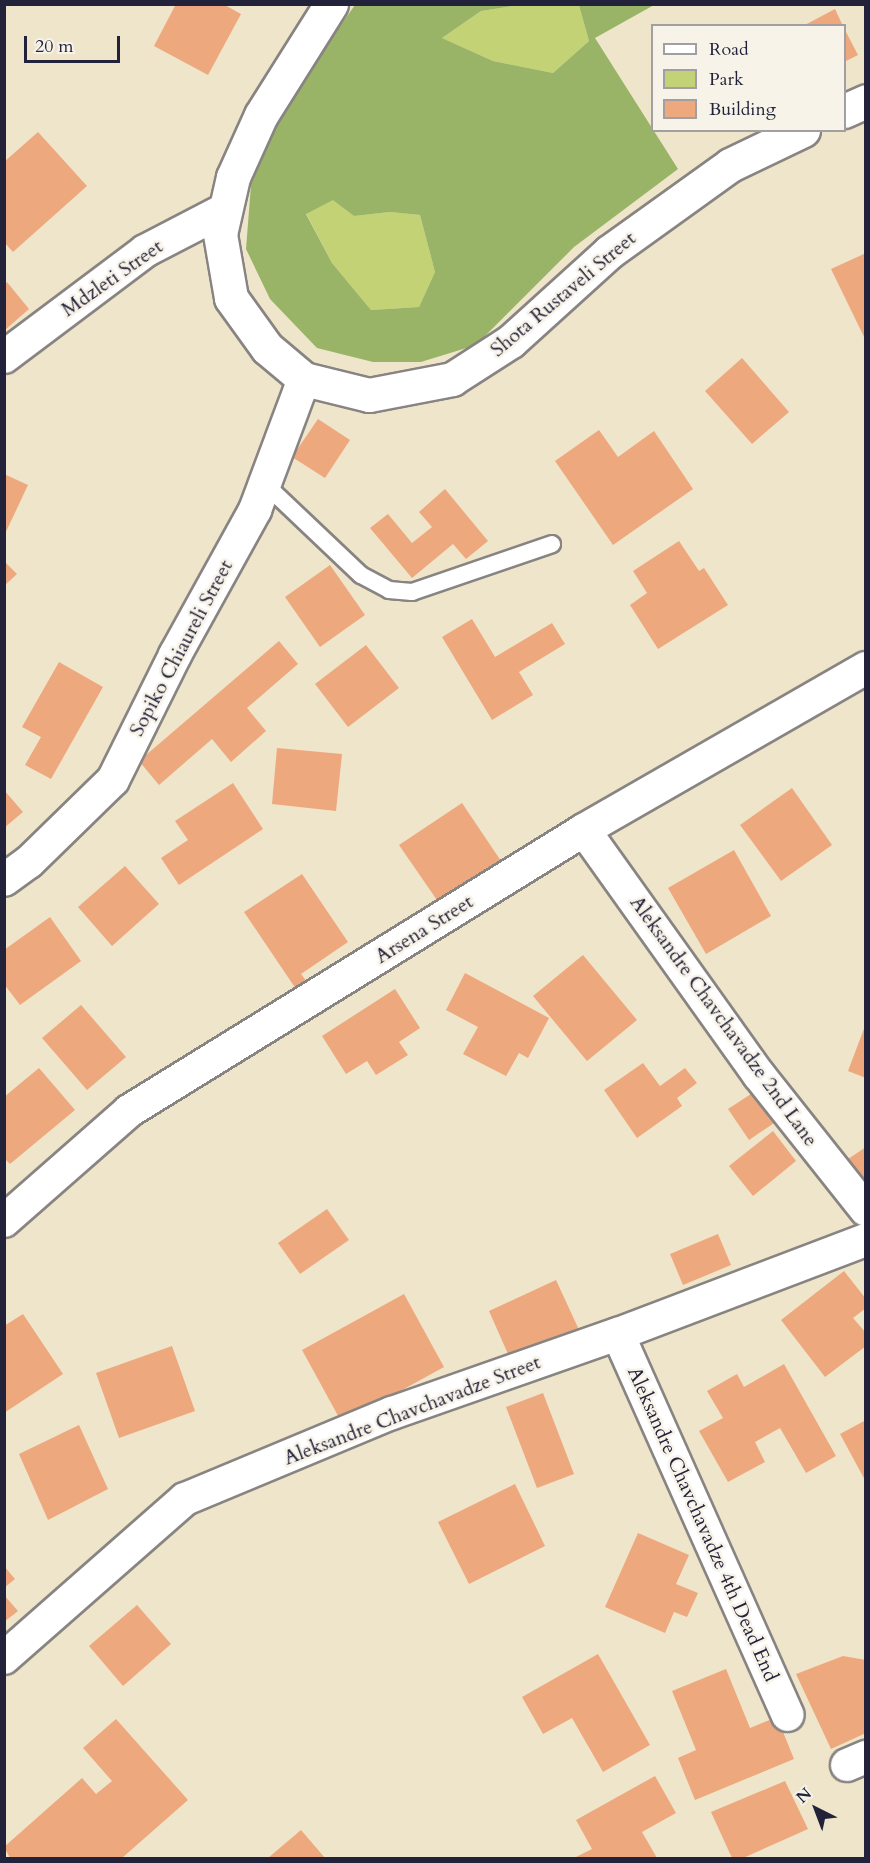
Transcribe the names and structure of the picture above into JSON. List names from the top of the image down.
{
  "streets": {
    "main road": ["Shota Rustaveli Street"],
    "street": [
      "Mdzleti Street",
      "Sopiko Chiaureli Street",
      "Arsena Street",
      "Aleksandre Chavchavadze 2nd Lane",
      "Aleksandre Chavchavadze Street",
      "Aleksandre Chavchavadze 4th Dead End"
    ]
  },
  "crossings": [
    ["Mdzleti Street", "Shota Rustaveli Street"],
    ["Shota Rustaveli Street", "Sopiko Chiaureli Street"],
    ["Arsena Street", "Aleksandre Chavchavadze 2nd Lane"],
    ["Aleksandre Chavchavadze Street", "Aleksandre Chavchavadze 4th Dead End"]
  ],
  "legend": ["Road", "Park", "Building"],
  "scale_bar": "20 m",
  "north": "top left"
}
